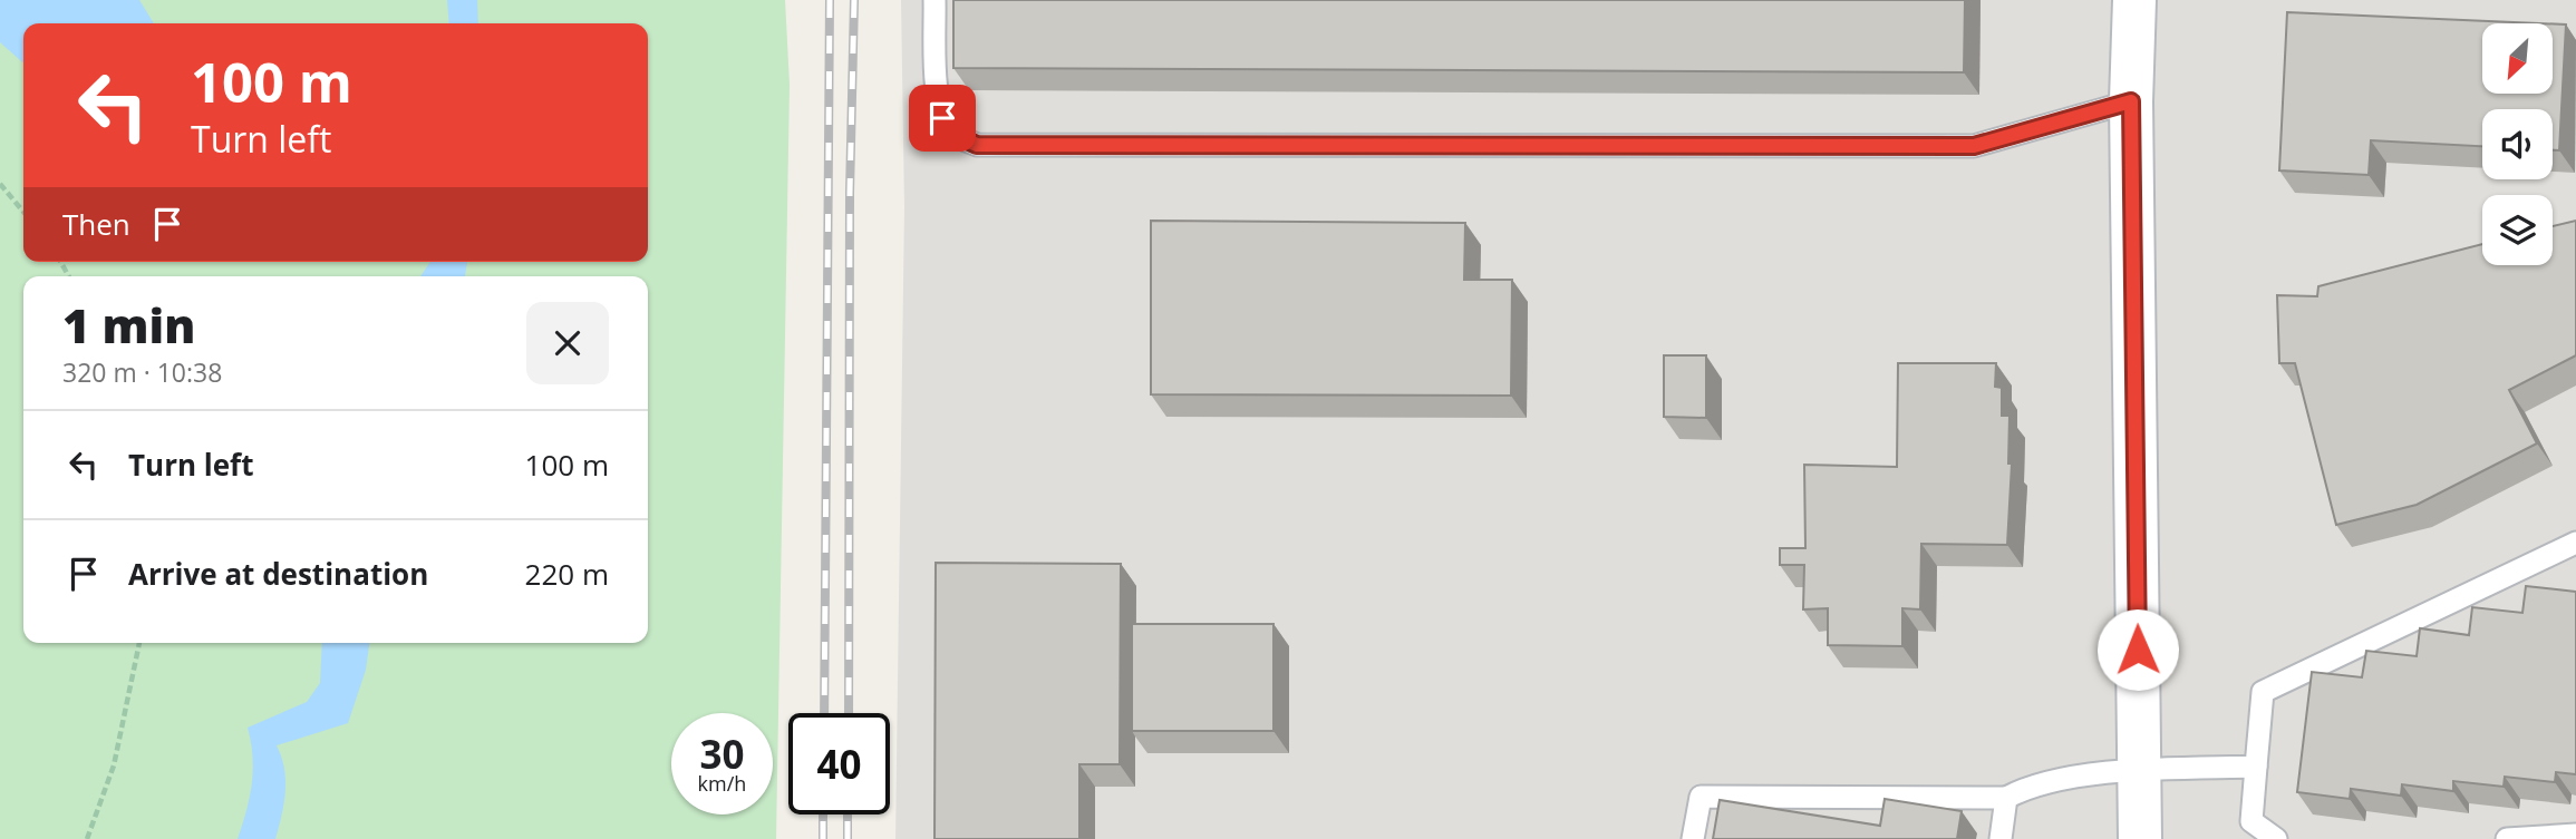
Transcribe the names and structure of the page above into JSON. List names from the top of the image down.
{
  "north": "bottom left",
  "page": {
    "turn": ["100 m", "Turn left"],
    "then": "Then",
    "heading": ["1 min", "320 m · 10:38"],
    "list": [
      {
        "name": "Turn left",
        "value": "100 m"
      },
      {
        "name": "Arrive at destination",
        "value": "220 m"
      }
    ],
    "speed": "30 km/h",
    "limit": "40"
  }
}
